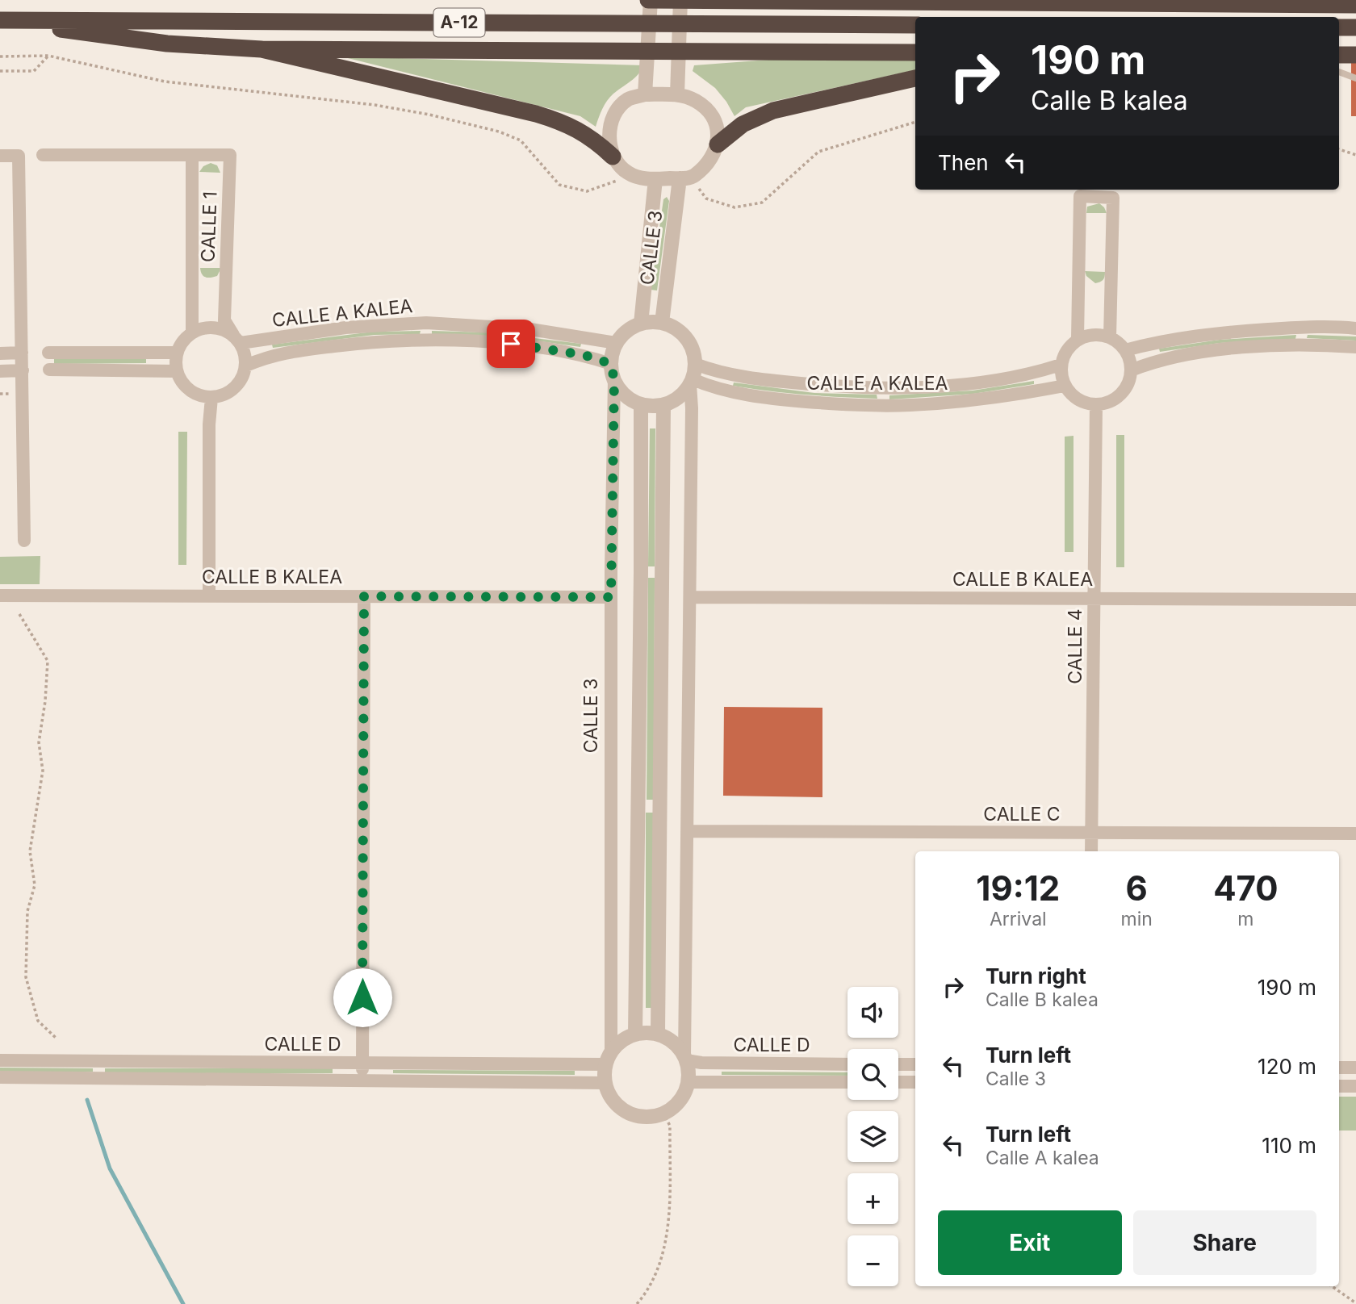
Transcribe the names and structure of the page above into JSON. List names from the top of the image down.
{
  "streets": {
    "highway": ["A-12"],
    "street": [
      "CALLE 1",
      "CALLE 3",
      "CALLE A KALEA",
      "CALLE B KALEA",
      "CALLE 4",
      "CALLE C",
      "CALLE D"
    ]
  },
  "crossings": [
    ["CALLE 1", "CALLE A KALEA"],
    ["CALLE 3", "CALLE A KALEA"],
    ["CALLE 3", "CALLE B KALEA"],
    ["CALLE 3", "CALLE D"],
    ["CALLE A KALEA", "CALLE 4"],
    ["CALLE B KALEA", "CALLE 4"],
    ["CALLE 4", "CALLE C"]
  ],
  "page": {
    "turn": ["190 m", "Calle B kalea"],
    "then": "Then",
    "eta": [
      "19:12",
      "Arrival",
      "6",
      "min",
      "470",
      "m"
    ],
    "list": [
      {
        "name": "Turn right",
        "note": "Calle B kalea",
        "value": "190 m"
      },
      {
        "name": "Turn left",
        "note": "Calle 3",
        "value": "120 m"
      },
      {
        "name": "Turn left",
        "note": "Calle A kalea",
        "value": "110 m"
      }
    ],
    "map_buttons": ["+", "−"],
    "buttons": ["Exit", "Share"]
  }
}
